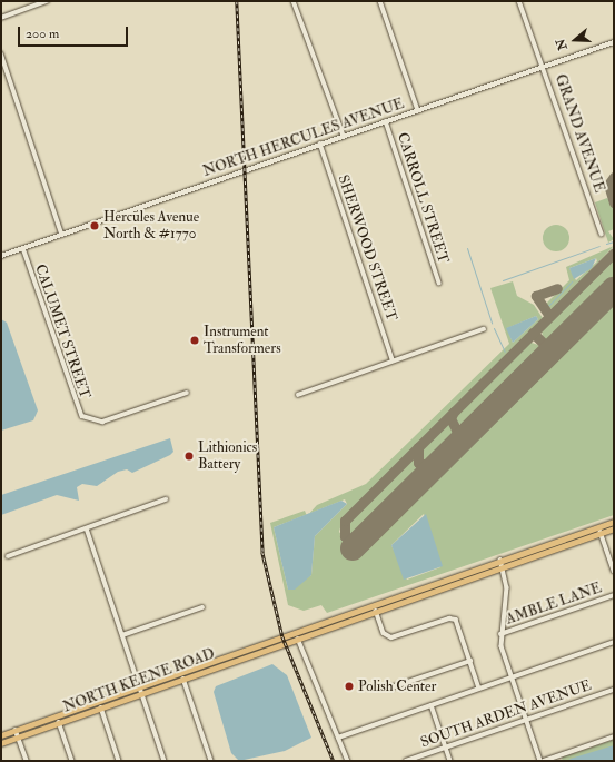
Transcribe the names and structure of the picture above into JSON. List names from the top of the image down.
{
  "streets": {
    "main road": ["NORTH KEENE ROAD"],
    "street": [
      "GRAND AVENUE",
      "NORTH HERCULES AVENUE",
      "CARROLL STREET",
      "SHERWOOD STREET",
      "CALUMET STREET",
      "AMBLE LANE",
      "SOUTH ARDEN AVENUE"
    ]
  },
  "crossings": [
    ["GRAND AVENUE", "NORTH HERCULES AVENUE"],
    ["NORTH HERCULES AVENUE", "CARROLL STREET"],
    ["NORTH HERCULES AVENUE", "SHERWOOD STREET"],
    ["NORTH HERCULES AVENUE", "CALUMET STREET"]
  ],
  "places": [
    "Hercules Avenue North & #1770",
    "Instrument Transformers",
    "Lithionics Battery",
    "Polish Center"
  ],
  "scale_bar": "200 m",
  "north": "left"
}
